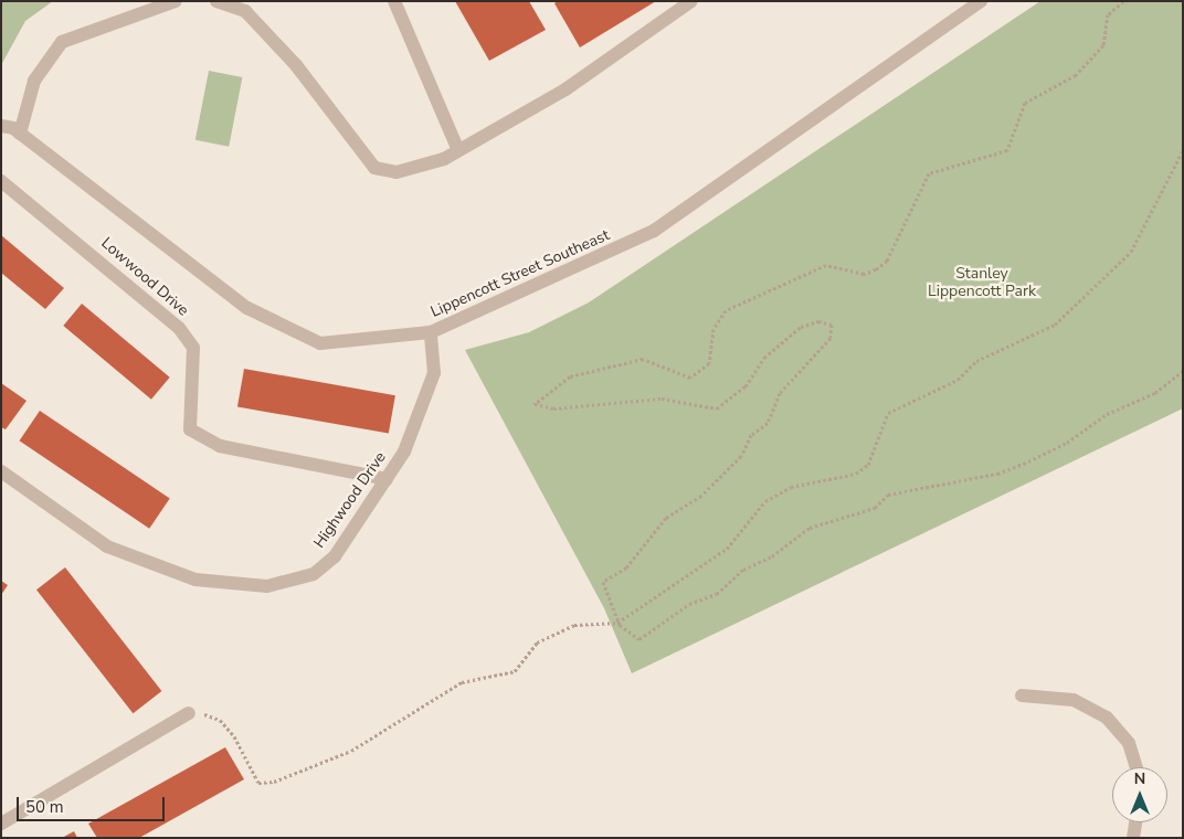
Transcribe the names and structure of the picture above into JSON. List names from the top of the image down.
{
  "streets": {
    "street": ["Lippencott Street Southeast", "Lowwood Drive", "Highwood Drive"]
  },
  "crossings": [
    ["Lippencott Street Southeast", "Highwood Drive"],
    ["Lowwood Drive", "Highwood Drive"]
  ],
  "parks": ["Stanley Lippencott Park"],
  "scale_bar": "50 m",
  "north": "top"
}
